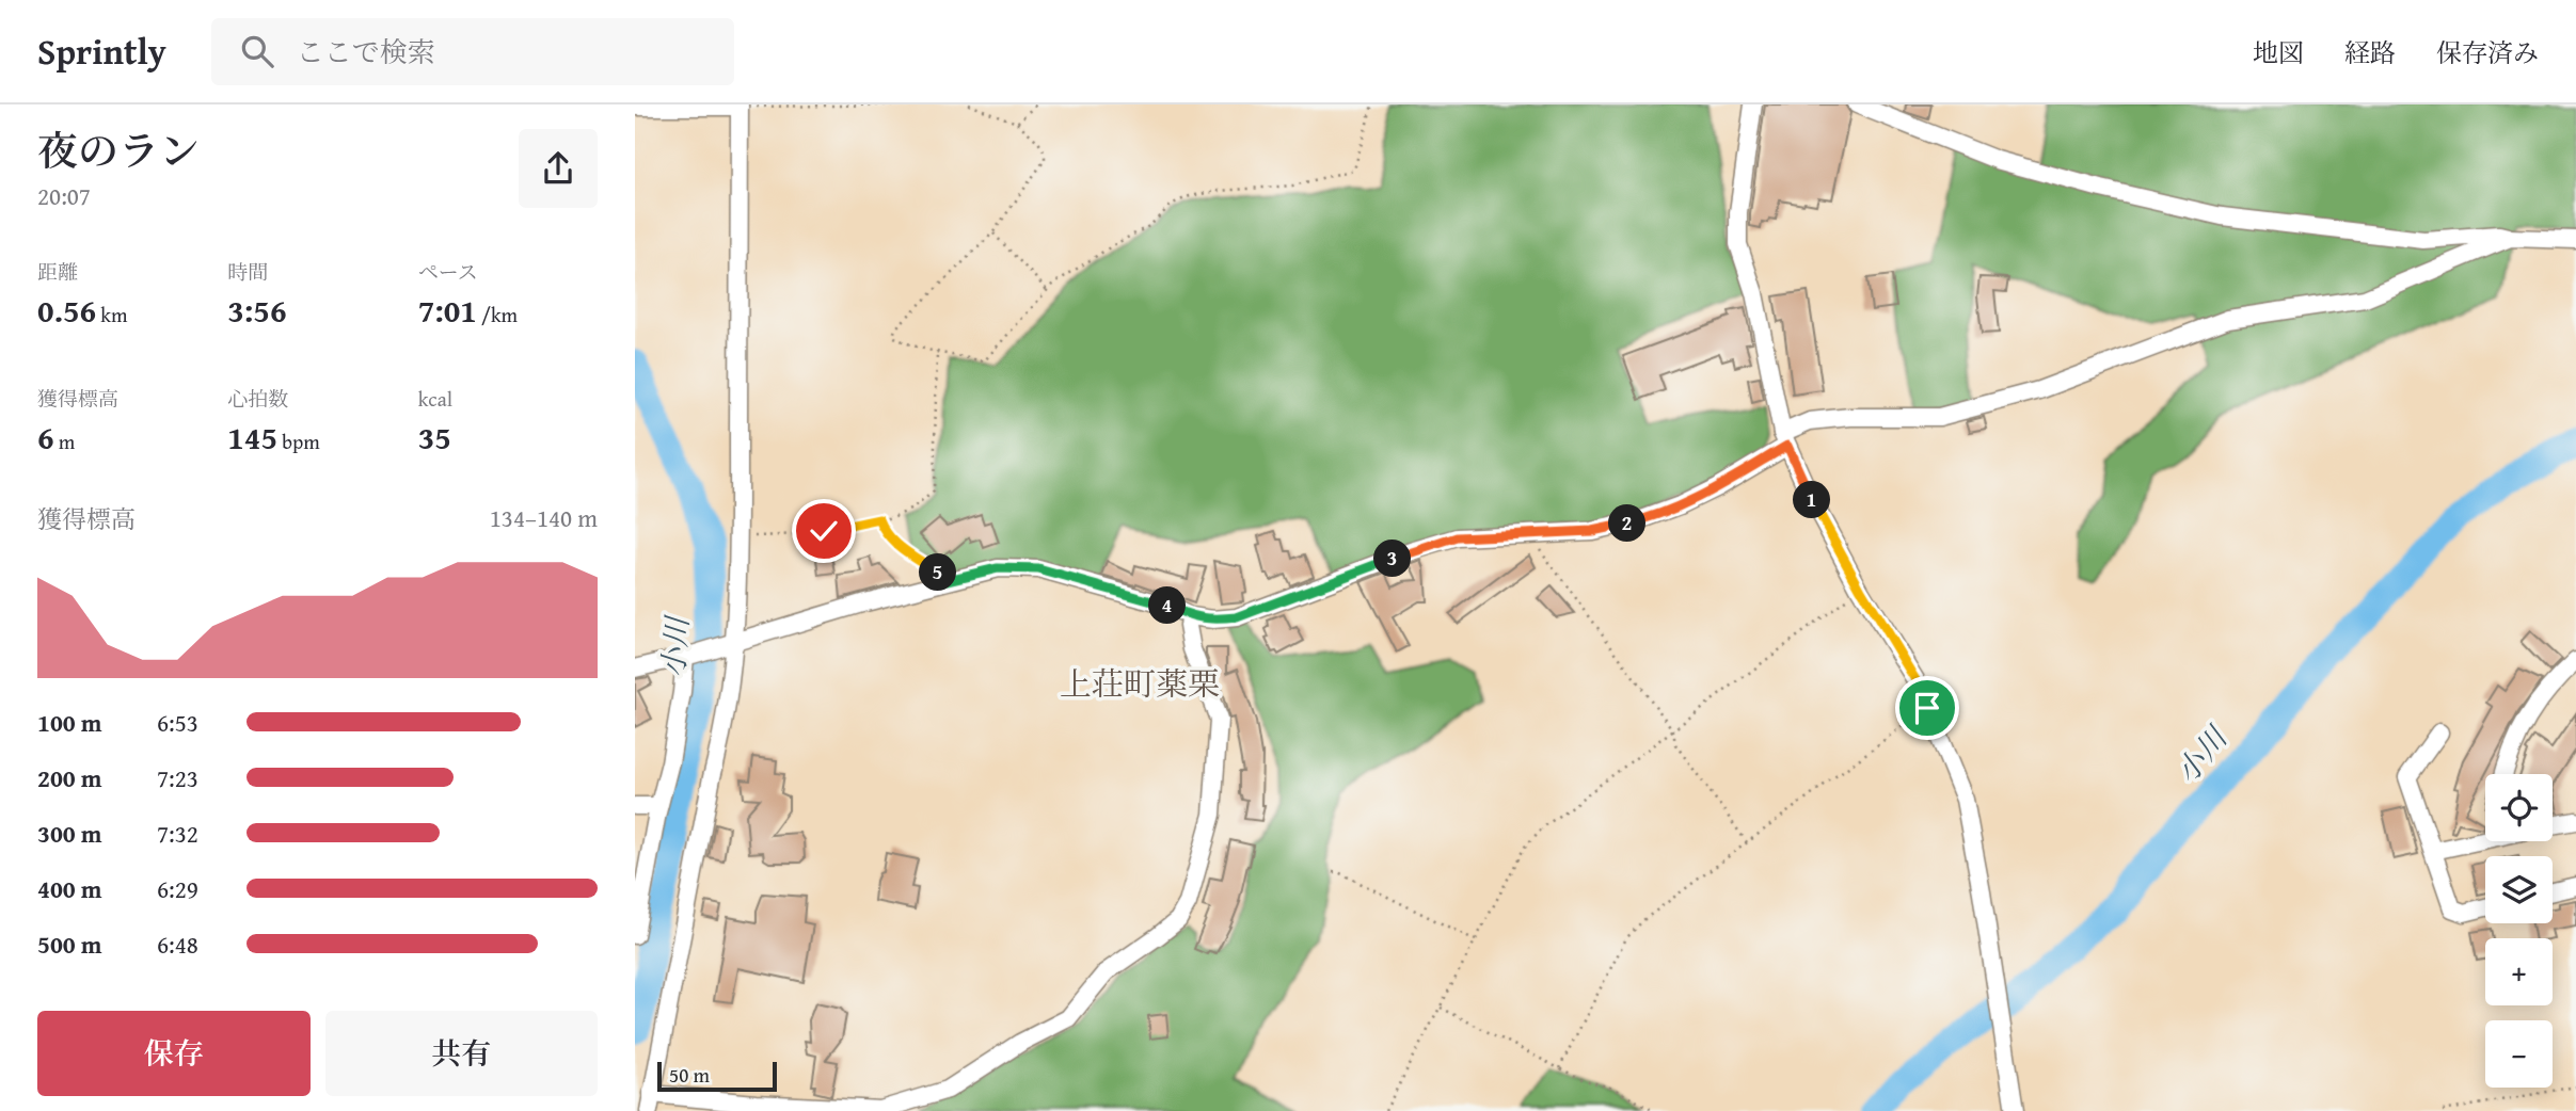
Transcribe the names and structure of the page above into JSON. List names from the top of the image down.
{
  "districts": ["上荘町薬栗"],
  "water": ["小川"],
  "scale_bar": "50 m",
  "page": {
    "header": "Sprintly",
    "search": "ここで検索",
    "nav": ["地図", "経路", "保存済み"],
    "heading": ["夜のラン", "20:07"],
    "stats": [
      ["距離", "0.56 km"],
      ["時間", "3:56"],
      ["ペース", "7:01 /km"],
      ["獲得標高", "6 m"],
      ["心拍数", "145 bpm"],
      ["kcal", "35"]
    ],
    "pins": [
      "1",
      "2",
      "3",
      "5",
      "4"
    ],
    "chart": ["獲得標高", "134–140 m"],
    "list": [
      {
        "name": "100 m",
        "note": "6:53"
      },
      {
        "name": "200 m",
        "note": "7:23"
      },
      {
        "name": "300 m",
        "note": "7:32"
      },
      {
        "name": "400 m",
        "note": "6:29"
      },
      {
        "name": "500 m",
        "note": "6:48"
      }
    ],
    "map_buttons": ["+", "−"],
    "buttons": ["保存", "共有"],
    "scale": "50 m"
  }
}
